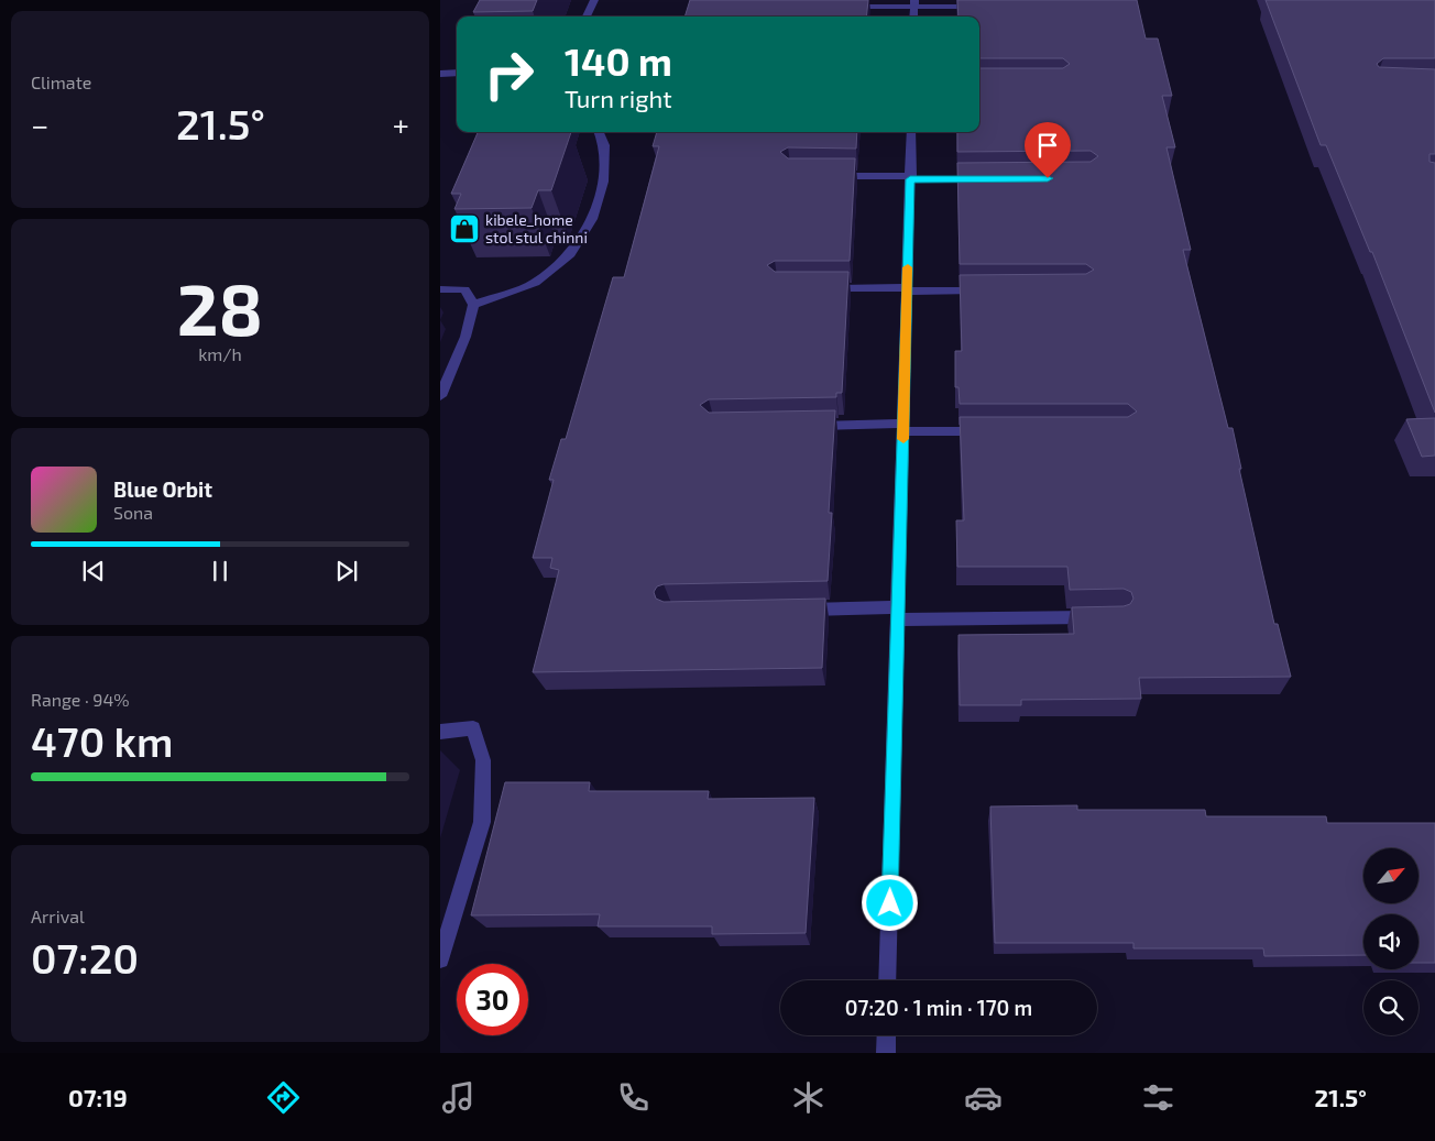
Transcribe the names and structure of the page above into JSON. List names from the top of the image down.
{
  "places": {
    "shop": ["kibele_home stol stul chinni"]
  },
  "north": "top right",
  "page": {
    "tile": [
      "Climate",
      ["28", "km/h"],
      ["Range · 94%", "470 km"],
      ["Arrival", "07:20"]
    ],
    "turn": ["140 m", "Turn right"],
    "heat": ["−", "21.5°", "+"],
    "song": ["Blue Orbit", "Sona"],
    "limit": "30",
    "trip": "07:20 · 1 min · 170 m",
    "tabs": ["07:19", "21.5°"]
  }
}
